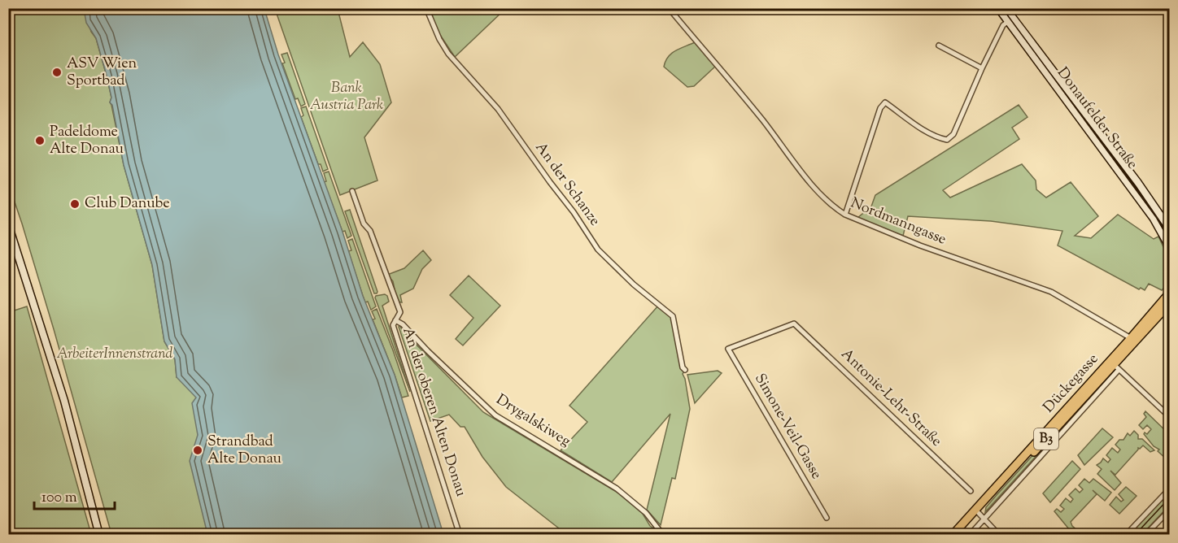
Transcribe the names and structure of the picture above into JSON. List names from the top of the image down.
{
  "streets": {
    "main road": ["Donaufelder Straße", "Dückegasse", "B3"],
    "street": [
      "An der Schanze",
      "Nordmanngasse",
      "Antonie-Lehr-Straße",
      "An der oberen Alten Donau",
      "Drygalskiweg",
      "Simone-Veil-Gasse"
    ]
  },
  "crossings": [
    ["Nordmanngasse", "Dückegasse"],
    ["Antonie-Lehr-Straße", "Simone-Veil-Gasse"],
    ["An der oberen Alten Donau", "Drygalskiweg"]
  ],
  "parks": ["Bank Austria Park", "ArbeiterInnenstrand"],
  "places": [
    "ASV Wien Sportbad",
    "Padeldome Alte Donau",
    "Club Danube",
    "Strandbad Alte Donau"
  ],
  "scale_bar": "100 m"
}
